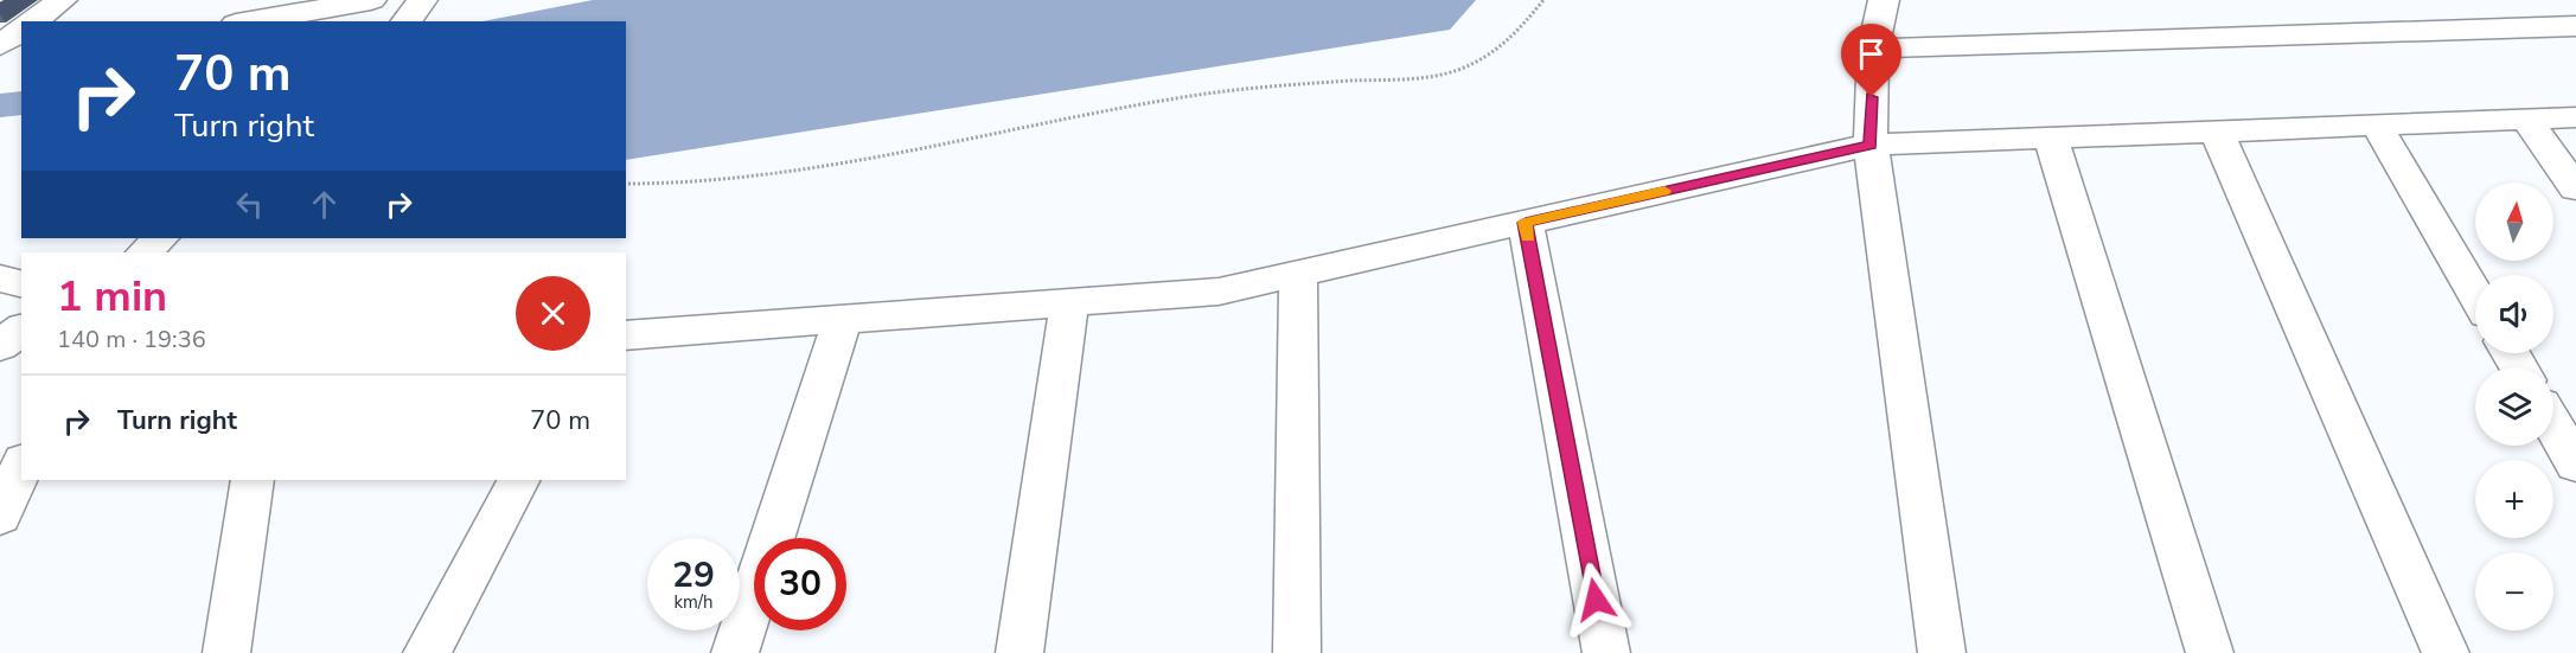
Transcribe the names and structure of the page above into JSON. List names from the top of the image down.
{
  "north": "top",
  "page": {
    "turn": ["70 m", "Turn right"],
    "map_buttons": ["+", "−"],
    "heading": ["1 min", "140 m · 19:36"],
    "list": [
      {
        "name": "Turn right",
        "value": "70 m"
      }
    ],
    "speed": "29 km/h",
    "limit": "30"
  }
}
